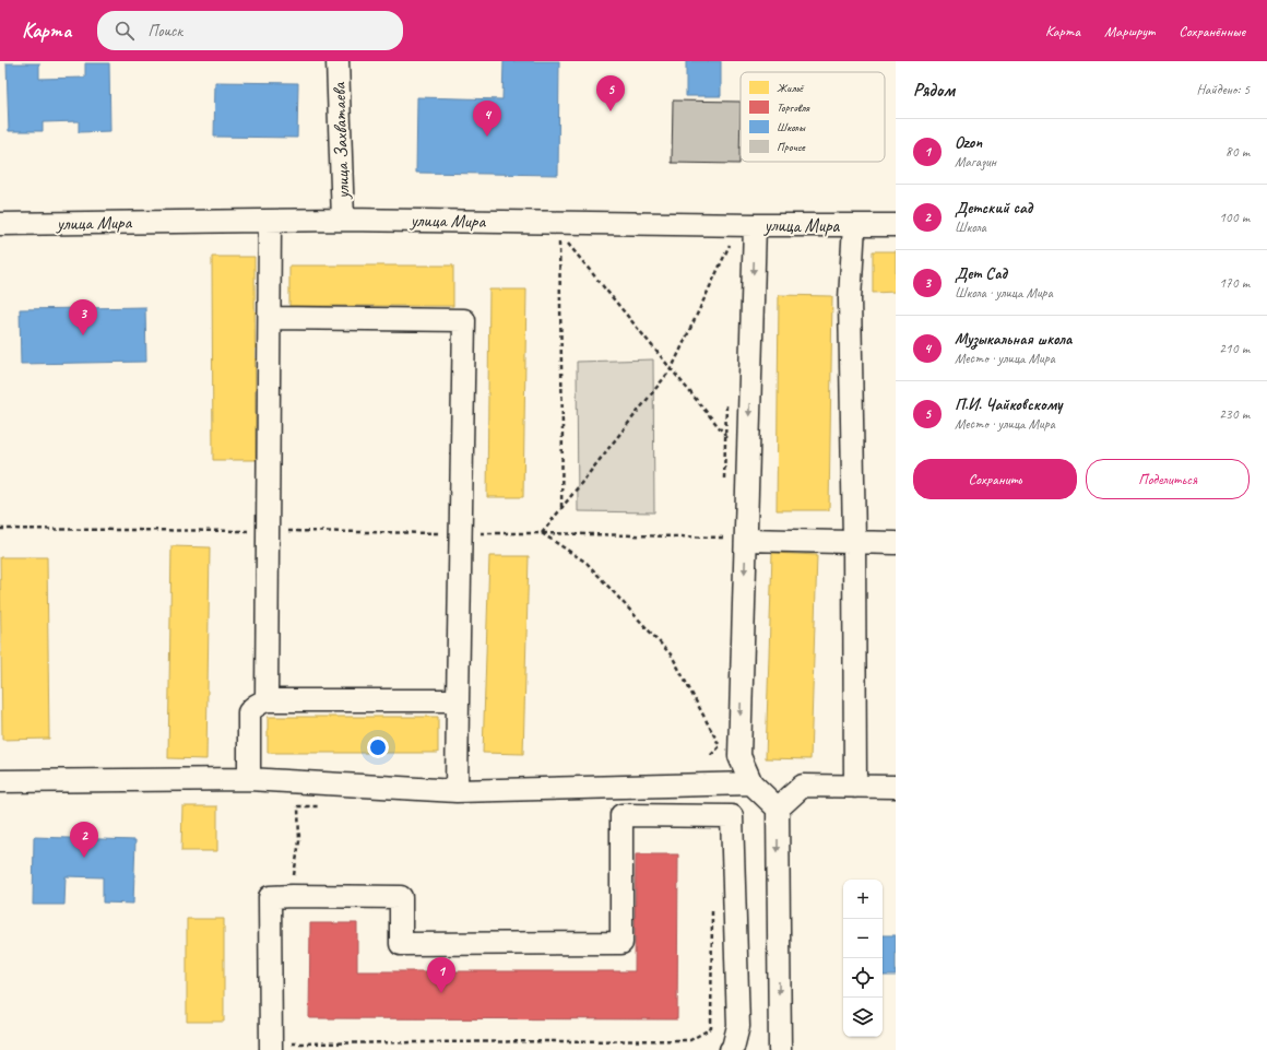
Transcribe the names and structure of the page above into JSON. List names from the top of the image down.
{
  "streets": {
    "street": ["улица Захватаева", "улица Мира"]
  },
  "crossings": [
    ["улица Захватаева", "улица Мира"]
  ],
  "legend": [
    "Жильё",
    "Торговля",
    "Школы",
    "Прочее"
  ],
  "page": {
    "header": "Карта",
    "search": "Поиск",
    "nav": ["Карта", "Маршрут", "Сохранённые"],
    "heading": ["Рядом", "Найдено: 5"],
    "pins": [
      "5",
      "4",
      "3",
      "2",
      "1"
    ],
    "list": [
      {
        "mark": "1",
        "name": "Ozon",
        "note": "Магазин",
        "value": "80 m"
      },
      {
        "mark": "2",
        "name": "Детский сад",
        "note": "Школа",
        "value": "100 m"
      },
      {
        "mark": "3",
        "name": "Дет Сад",
        "note": "Школа · улица Мира",
        "value": "170 m"
      },
      {
        "mark": "4",
        "name": "Музыкальная школа",
        "note": "Место · улица Мира",
        "value": "210 m"
      },
      {
        "mark": "5",
        "name": "П.И. Чайковскому",
        "note": "Место · улица Мира",
        "value": "230 m"
      }
    ],
    "buttons": ["Сохранить", "Поделиться"],
    "map_buttons": ["+", "−"]
  }
}
